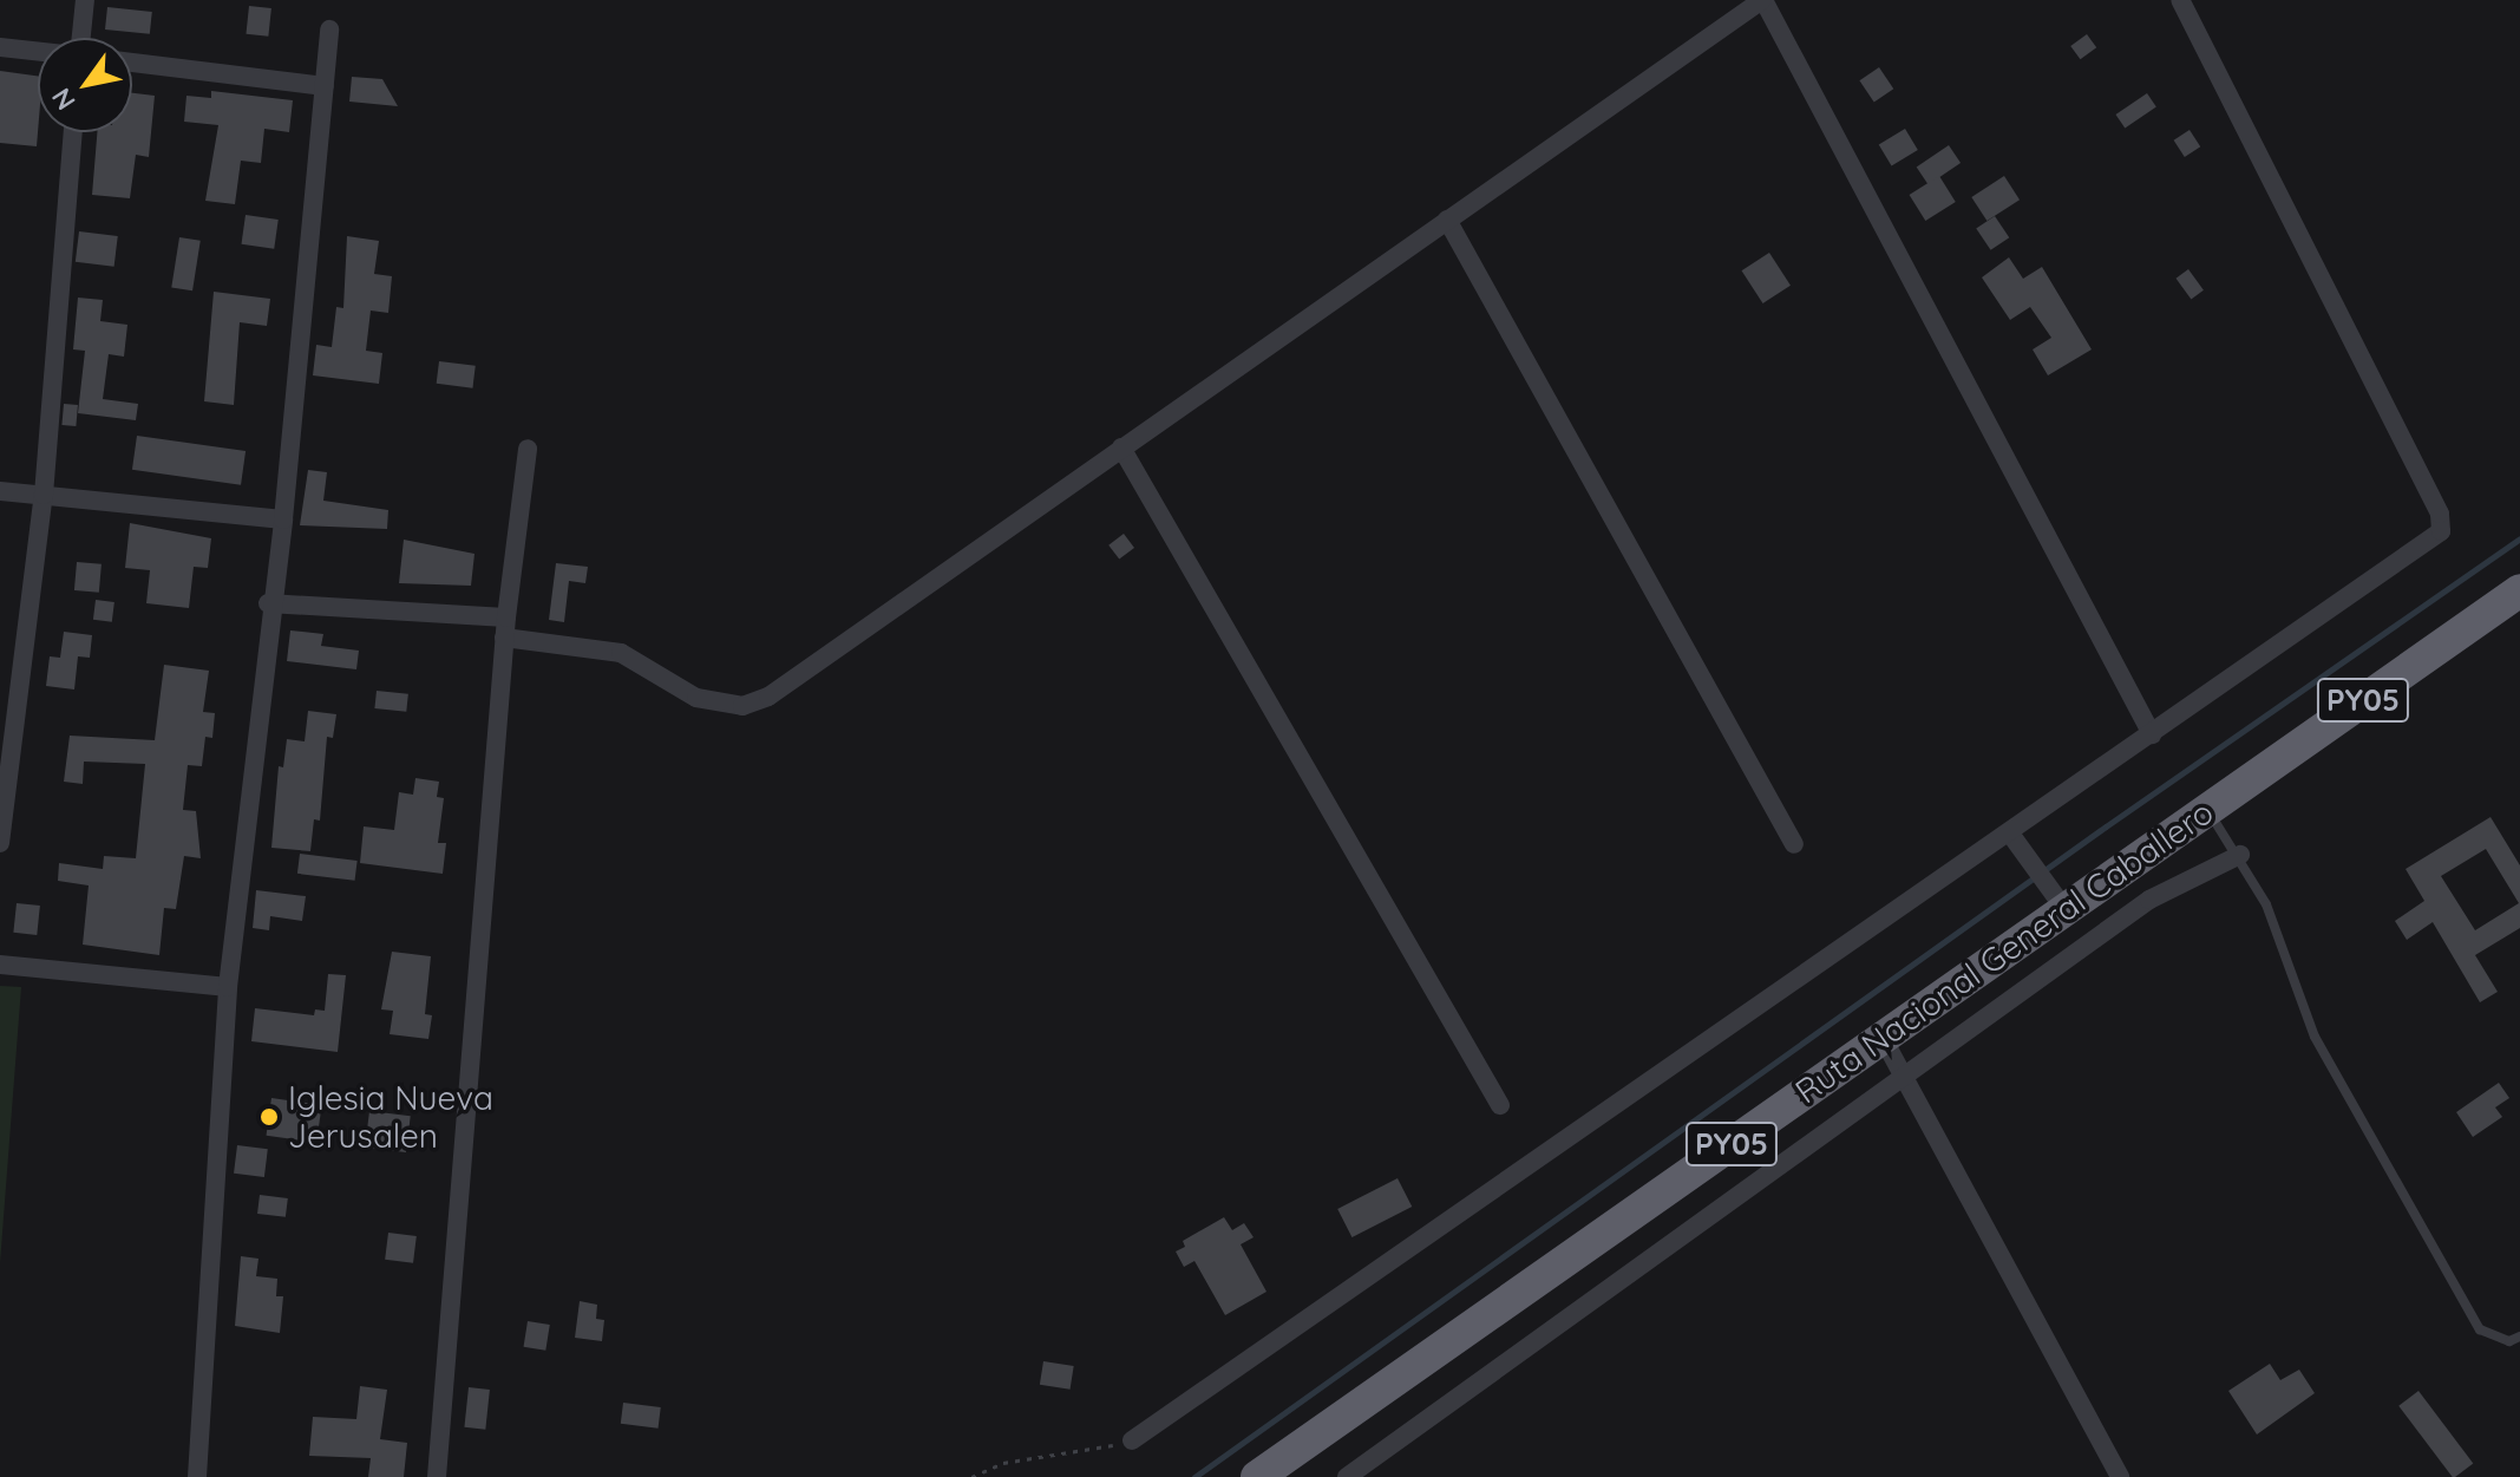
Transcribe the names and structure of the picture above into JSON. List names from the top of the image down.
{
  "streets": {
    "highway": ["PY05", "Ruta Nacional General Caballero"]
  },
  "places": ["Iglesia Nueva Jerusalen"],
  "north": "bottom left"
}
